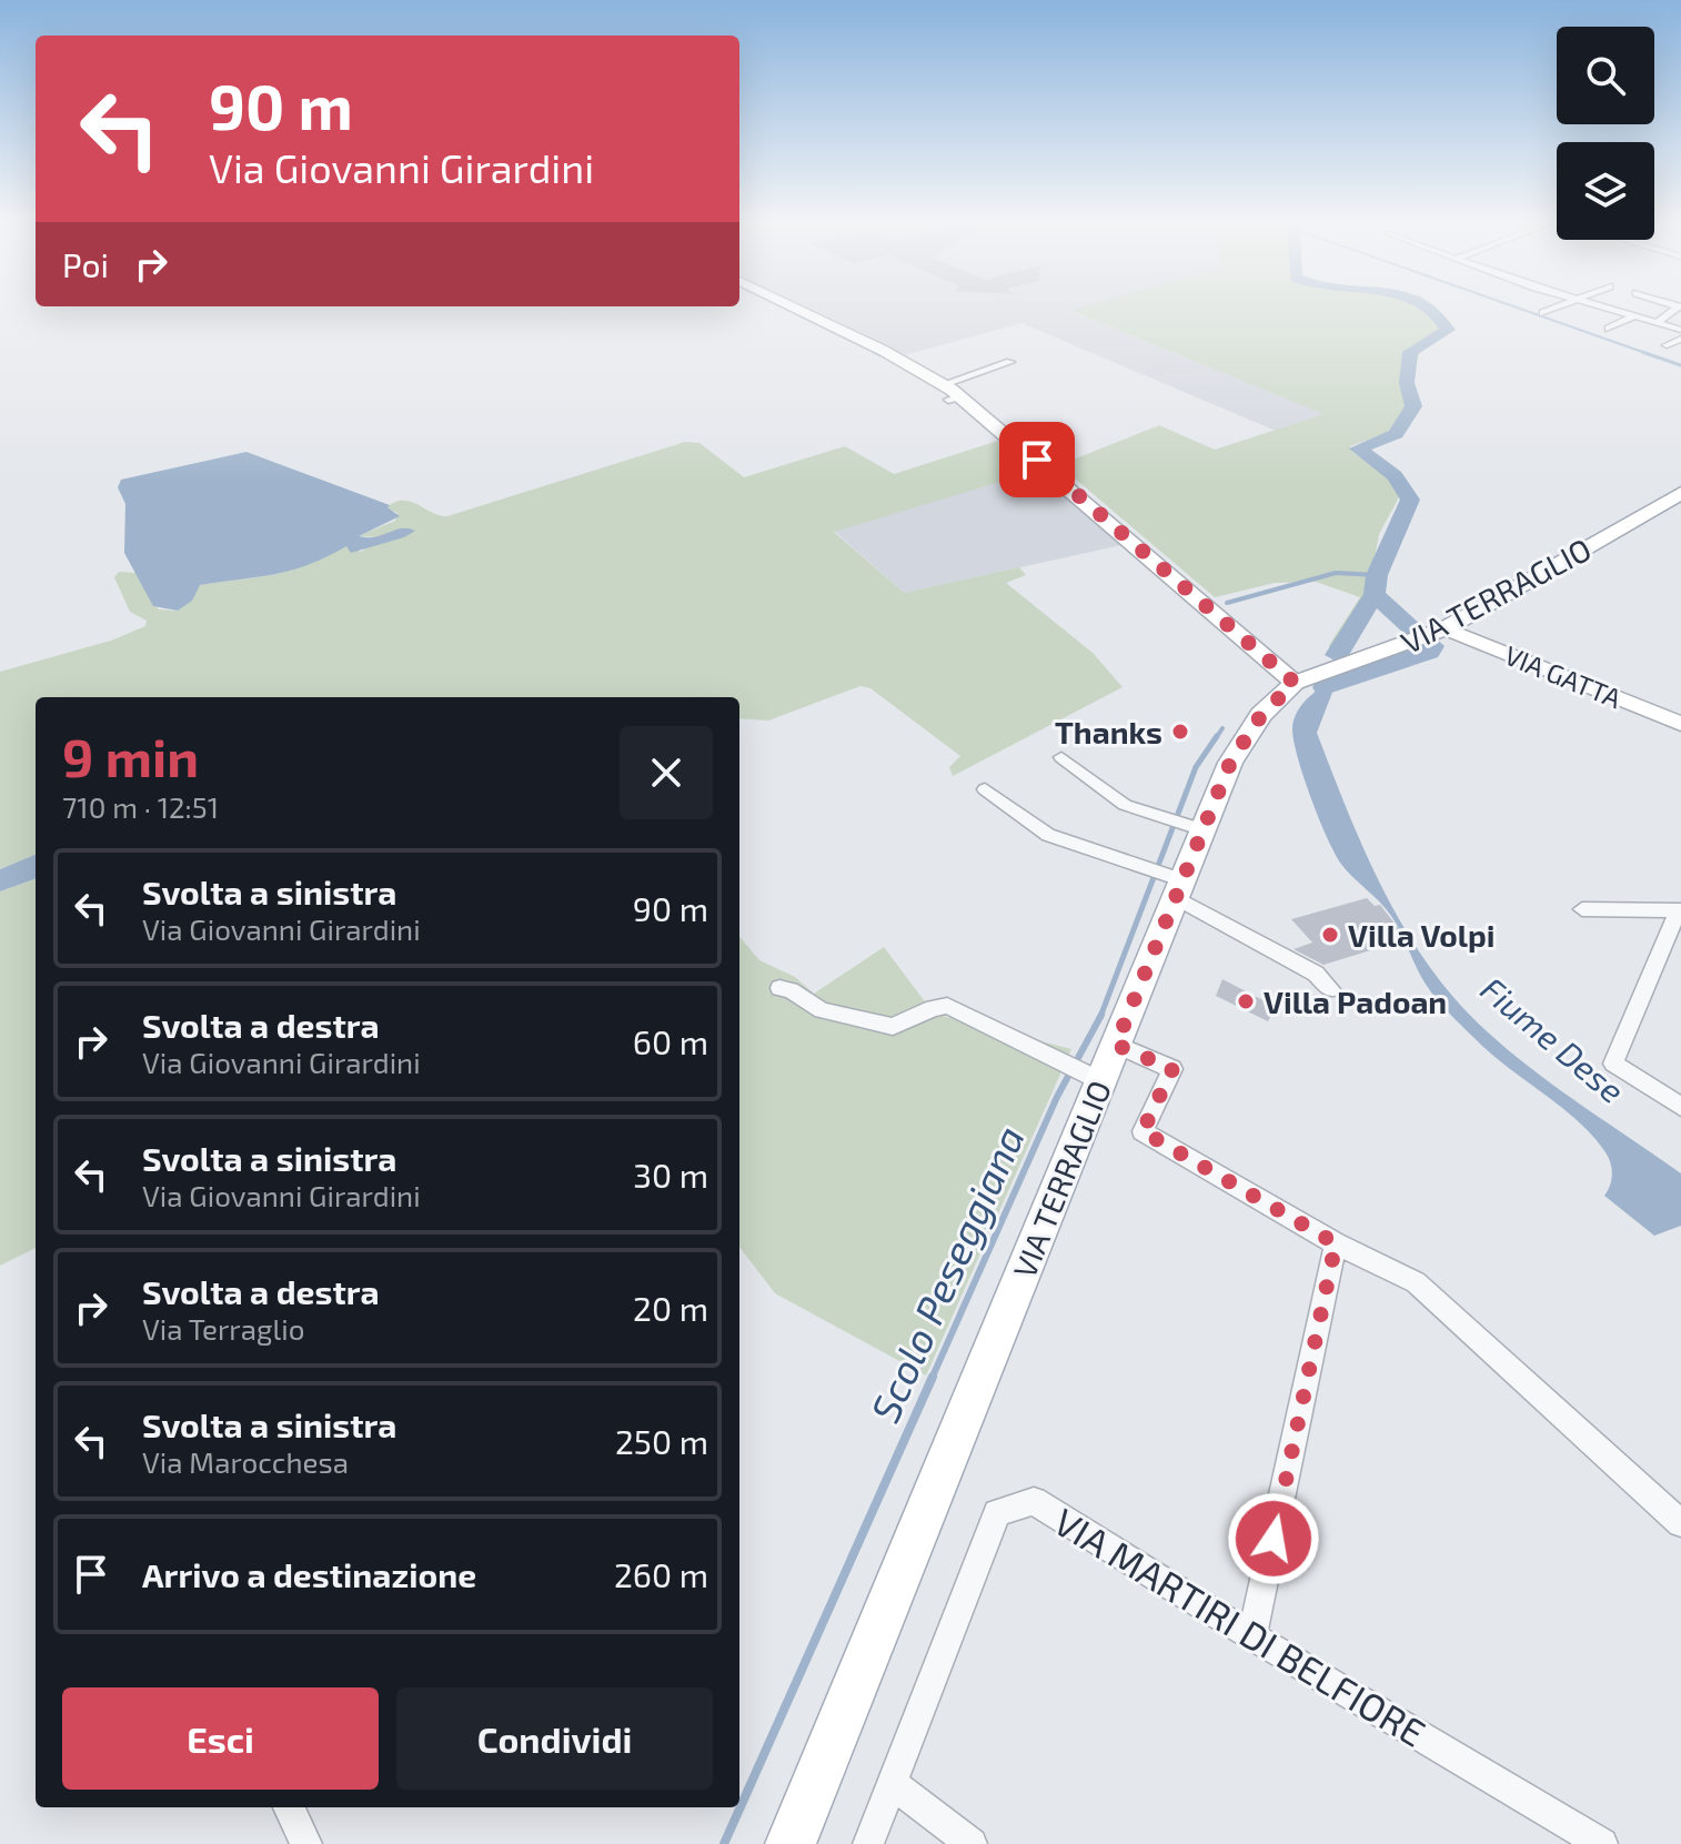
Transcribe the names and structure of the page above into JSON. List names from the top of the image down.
{
  "streets": {
    "main road": ["VIA TERRAGLIO"],
    "street": ["VIA GATTA", "VIA MARTIRI DI BELFIORE"]
  },
  "crossings": [
    ["VIA TERRAGLIO", "VIA GATTA"]
  ],
  "water": ["Fiume Dese", "Scolo Peseggiana"],
  "places": ["Thanks", "Villa Volpi", "Villa Padoan"],
  "page": {
    "turn": ["90 m", "Via Giovanni Girardini"],
    "then": "Poi",
    "heading": ["9 min", "710 m · 12:51"],
    "list": [
      {
        "name": "Svolta a sinistra",
        "note": "Via Giovanni Girardini",
        "value": "90 m"
      },
      {
        "name": "Svolta a destra",
        "note": "Via Giovanni Girardini",
        "value": "60 m"
      },
      {
        "name": "Svolta a sinistra",
        "note": "Via Giovanni Girardini",
        "value": "30 m"
      },
      {
        "name": "Svolta a destra",
        "note": "Via Terraglio",
        "value": "20 m"
      },
      {
        "name": "Svolta a sinistra",
        "note": "Via Marocchesa",
        "value": "250 m"
      },
      {
        "name": "Arrivo a destinazione",
        "value": "260 m"
      }
    ],
    "buttons": ["Esci", "Condividi"]
  }
}
